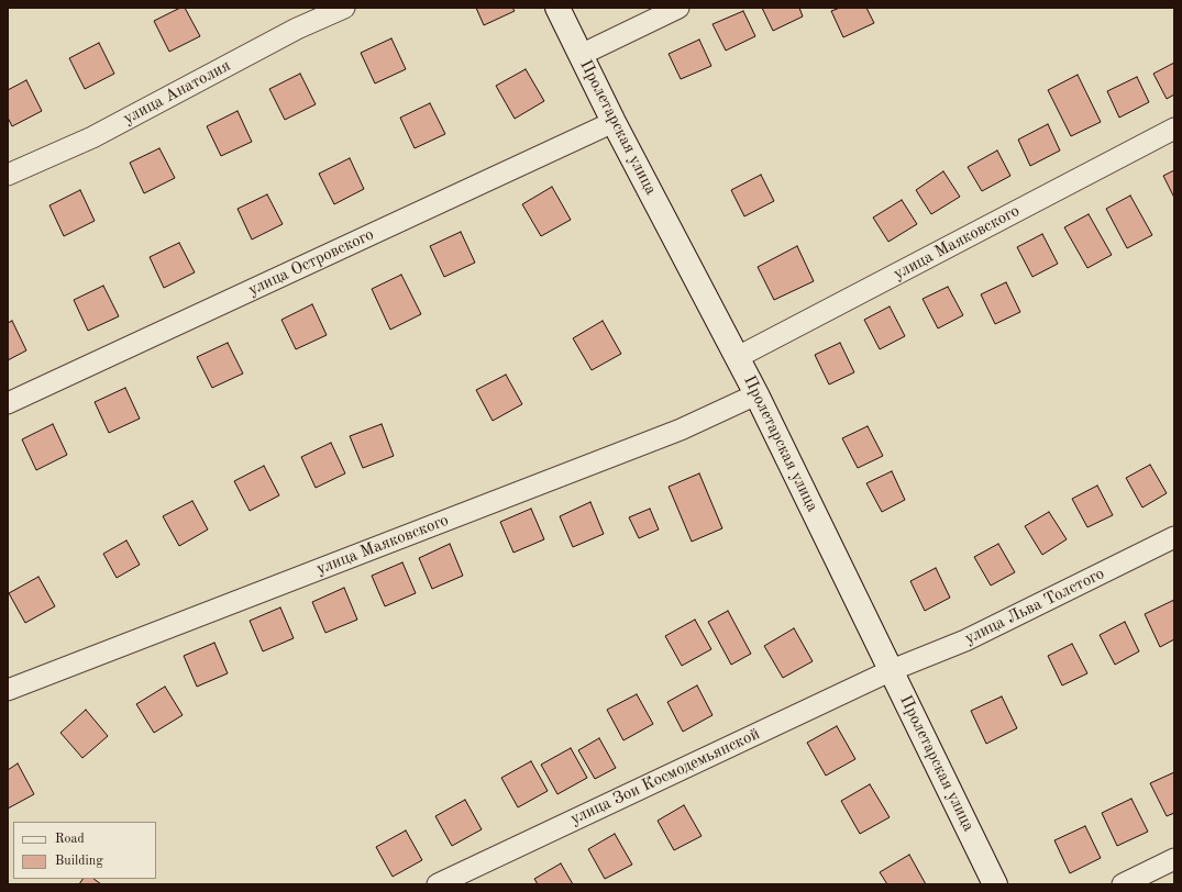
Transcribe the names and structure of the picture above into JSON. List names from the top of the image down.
{
  "streets": {
    "street": [
      "улица Анатолия",
      "Пролетарская улица",
      "улица Маяковского",
      "улица Островского",
      "улица Льва Толстого",
      "улица Зои Космодемьянской"
    ]
  },
  "crossings": [
    ["Пролетарская улица", "улица Маяковского"],
    ["Пролетарская улица", "улица Островского"],
    ["Пролетарская улица", "улица Льва Толстого"],
    ["Пролетарская улица", "улица Зои Космодемьянской"],
    ["улица Льва Толстого", "улица Зои Космодемьянской"]
  ],
  "legend": ["Road", "Building"]
}
